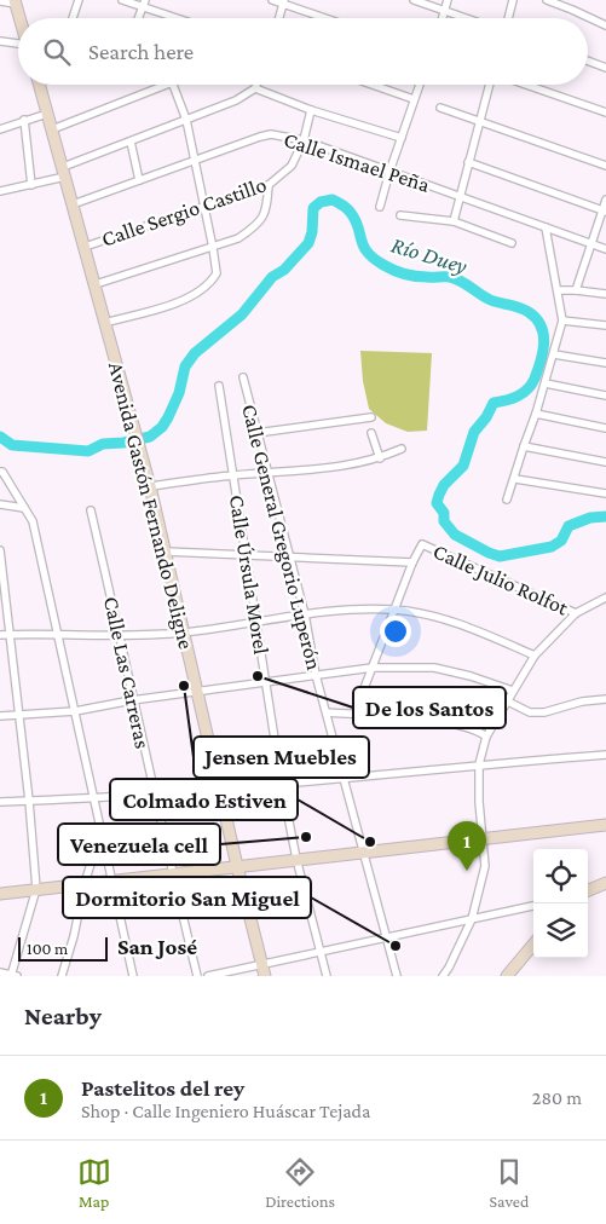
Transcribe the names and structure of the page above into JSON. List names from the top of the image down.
{
  "streets": {
    "street": [
      "Calle Ismael Peña",
      "Calle Sergio Castillo",
      "Avenida Gastón Fernando Deligne",
      "Calle General Gregorio Luperón",
      "Calle Úrsula Morel",
      "Calle Julio Rolfot",
      "Calle Las Carreras"
    ]
  },
  "crossings": [
    ["Calle Ismael Peña", "Calle Sergio Castillo"],
    ["Calle Ismael Peña", "Avenida Gastón Fernando Deligne"],
    ["Calle Sergio Castillo", "Avenida Gastón Fernando Deligne"]
  ],
  "districts": ["San José"],
  "water": ["Río Duey"],
  "places": [
    "De los Santos",
    "Jensen Muebles",
    "Venezuela cell",
    "Colmado Estiven",
    "Dormitorio San Miguel"
  ],
  "scale_bar": "100 m",
  "page": {
    "search": "Search here",
    "pins": "1",
    "scale": "100 m",
    "heading": "Nearby",
    "list": [
      {
        "mark": "1",
        "name": "Pastelitos del rey",
        "note": "Shop · Calle Ingeniero Huáscar Tejada",
        "value": "280 m"
      }
    ],
    "nav": ["Map", "Directions", "Saved"]
  }
}
